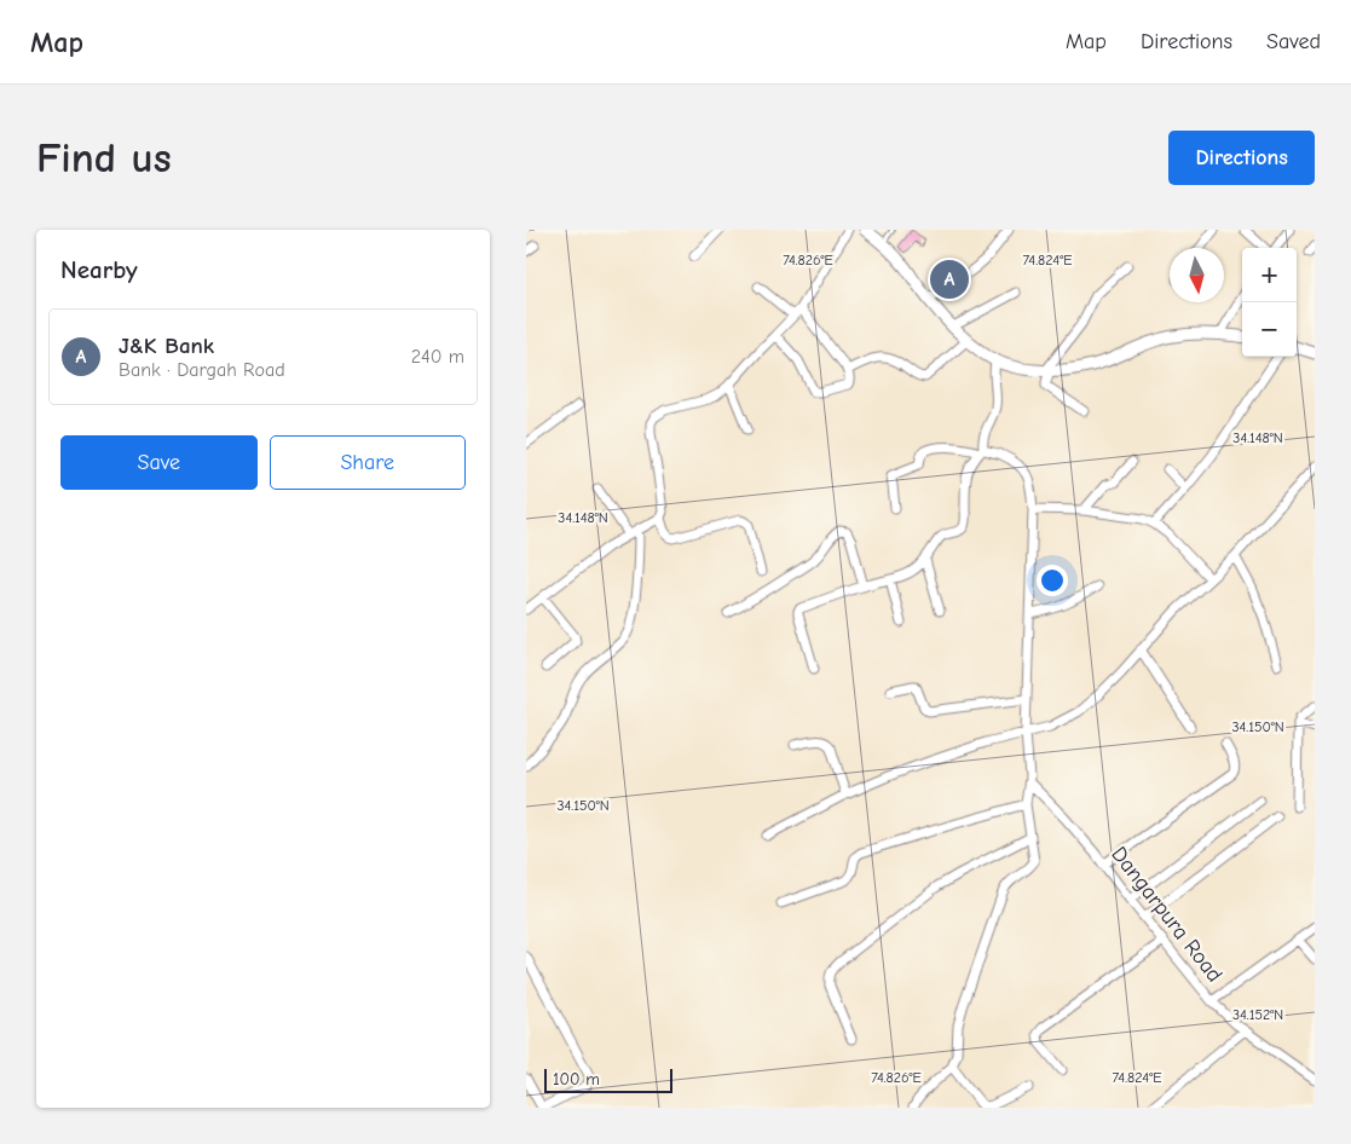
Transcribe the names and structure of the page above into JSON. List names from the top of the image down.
{
  "streets": {
    "street": ["Dangarpura Road"]
  },
  "scale_bar": "100 m",
  "north": "bottom",
  "page": {
    "header": "Map",
    "nav": ["Map", "Directions", "Saved"],
    "buttons": [
      "Directions",
      ["Save", "Share"]
    ],
    "title": "Find us",
    "heading": "Nearby",
    "map_buttons": ["+", "−"],
    "pins": "A",
    "list": [
      {
        "mark": "A",
        "name": "J&K Bank",
        "note": "Bank · Dargah Road",
        "value": "240 m"
      }
    ],
    "scale": "100 m"
  },
  "coordinates": [
    "74.826°E",
    "74.824°E",
    "34.148°N",
    "34.150°N",
    "34.152°N"
  ]
}
